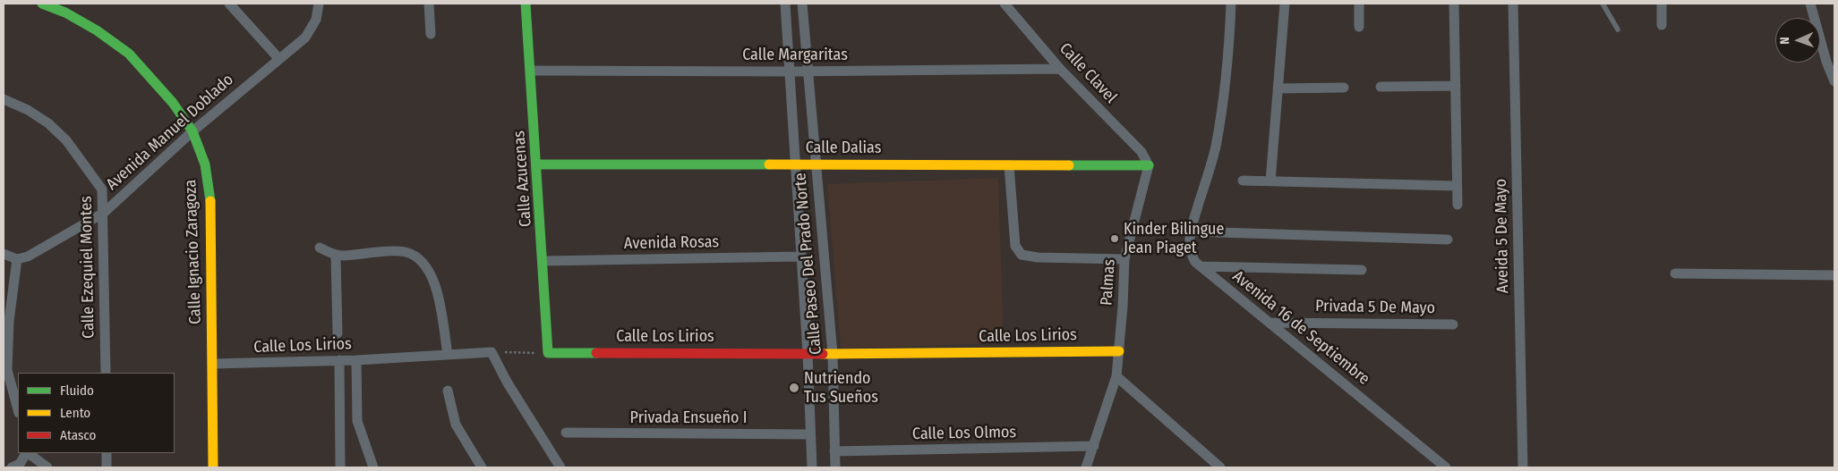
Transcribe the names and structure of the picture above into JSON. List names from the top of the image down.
{
  "streets": {
    "street": [
      "Calle Margaritas",
      "Calle Clavel",
      "Avenida Manuel Doblado",
      "Calle Dalias",
      "Calle Azucenas",
      "Aveida 5 De Mayo",
      "Avenida Rosas",
      "Calle Ignacio Zaragoza",
      "Calle Paseo Del Prado Norte",
      "Calle Ezequiel Montes",
      "Palmas",
      "Privada 5 De Mayo",
      "Avenida 16 de Septiembre",
      "Calle Los Lirios",
      "Privada Ensueño I",
      "Calle Los Olmos"
    ]
  },
  "crossings": [
    ["Calle Margaritas", "Calle Clavel"],
    ["Calle Margaritas", "Calle Azucenas"],
    ["Calle Margaritas", "Calle Paseo Del Prado Norte"],
    ["Calle Clavel", "Calle Dalias"],
    ["Calle Clavel", "Palmas"],
    ["Avenida Manuel Doblado", "Calle Ignacio Zaragoza"],
    ["Avenida Manuel Doblado", "Calle Ezequiel Montes"],
    ["Calle Dalias", "Calle Azucenas"],
    ["Calle Dalias", "Calle Paseo Del Prado Norte"],
    ["Calle Dalias", "Palmas"],
    ["Calle Azucenas", "Avenida Rosas"],
    ["Calle Azucenas", "Calle Los Lirios"],
    ["Avenida Rosas", "Calle Paseo Del Prado Norte"],
    ["Calle Ignacio Zaragoza", "Calle Los Lirios"],
    ["Calle Paseo Del Prado Norte", "Calle Los Lirios"],
    ["Calle Paseo Del Prado Norte", "Privada Ensueño I"],
    ["Calle Paseo Del Prado Norte", "Calle Los Olmos"],
    ["Palmas", "Calle Los Lirios"],
    ["Palmas", "Calle Los Olmos"],
    ["Privada 5 De Mayo", "Avenida 16 de Septiembre"]
  ],
  "places": ["Kinder Bilingue Jean Piaget", "Nutriendo Tus Sueños"],
  "legend": ["Fluido", "Lento", "Atasco"],
  "north": "left"
}
